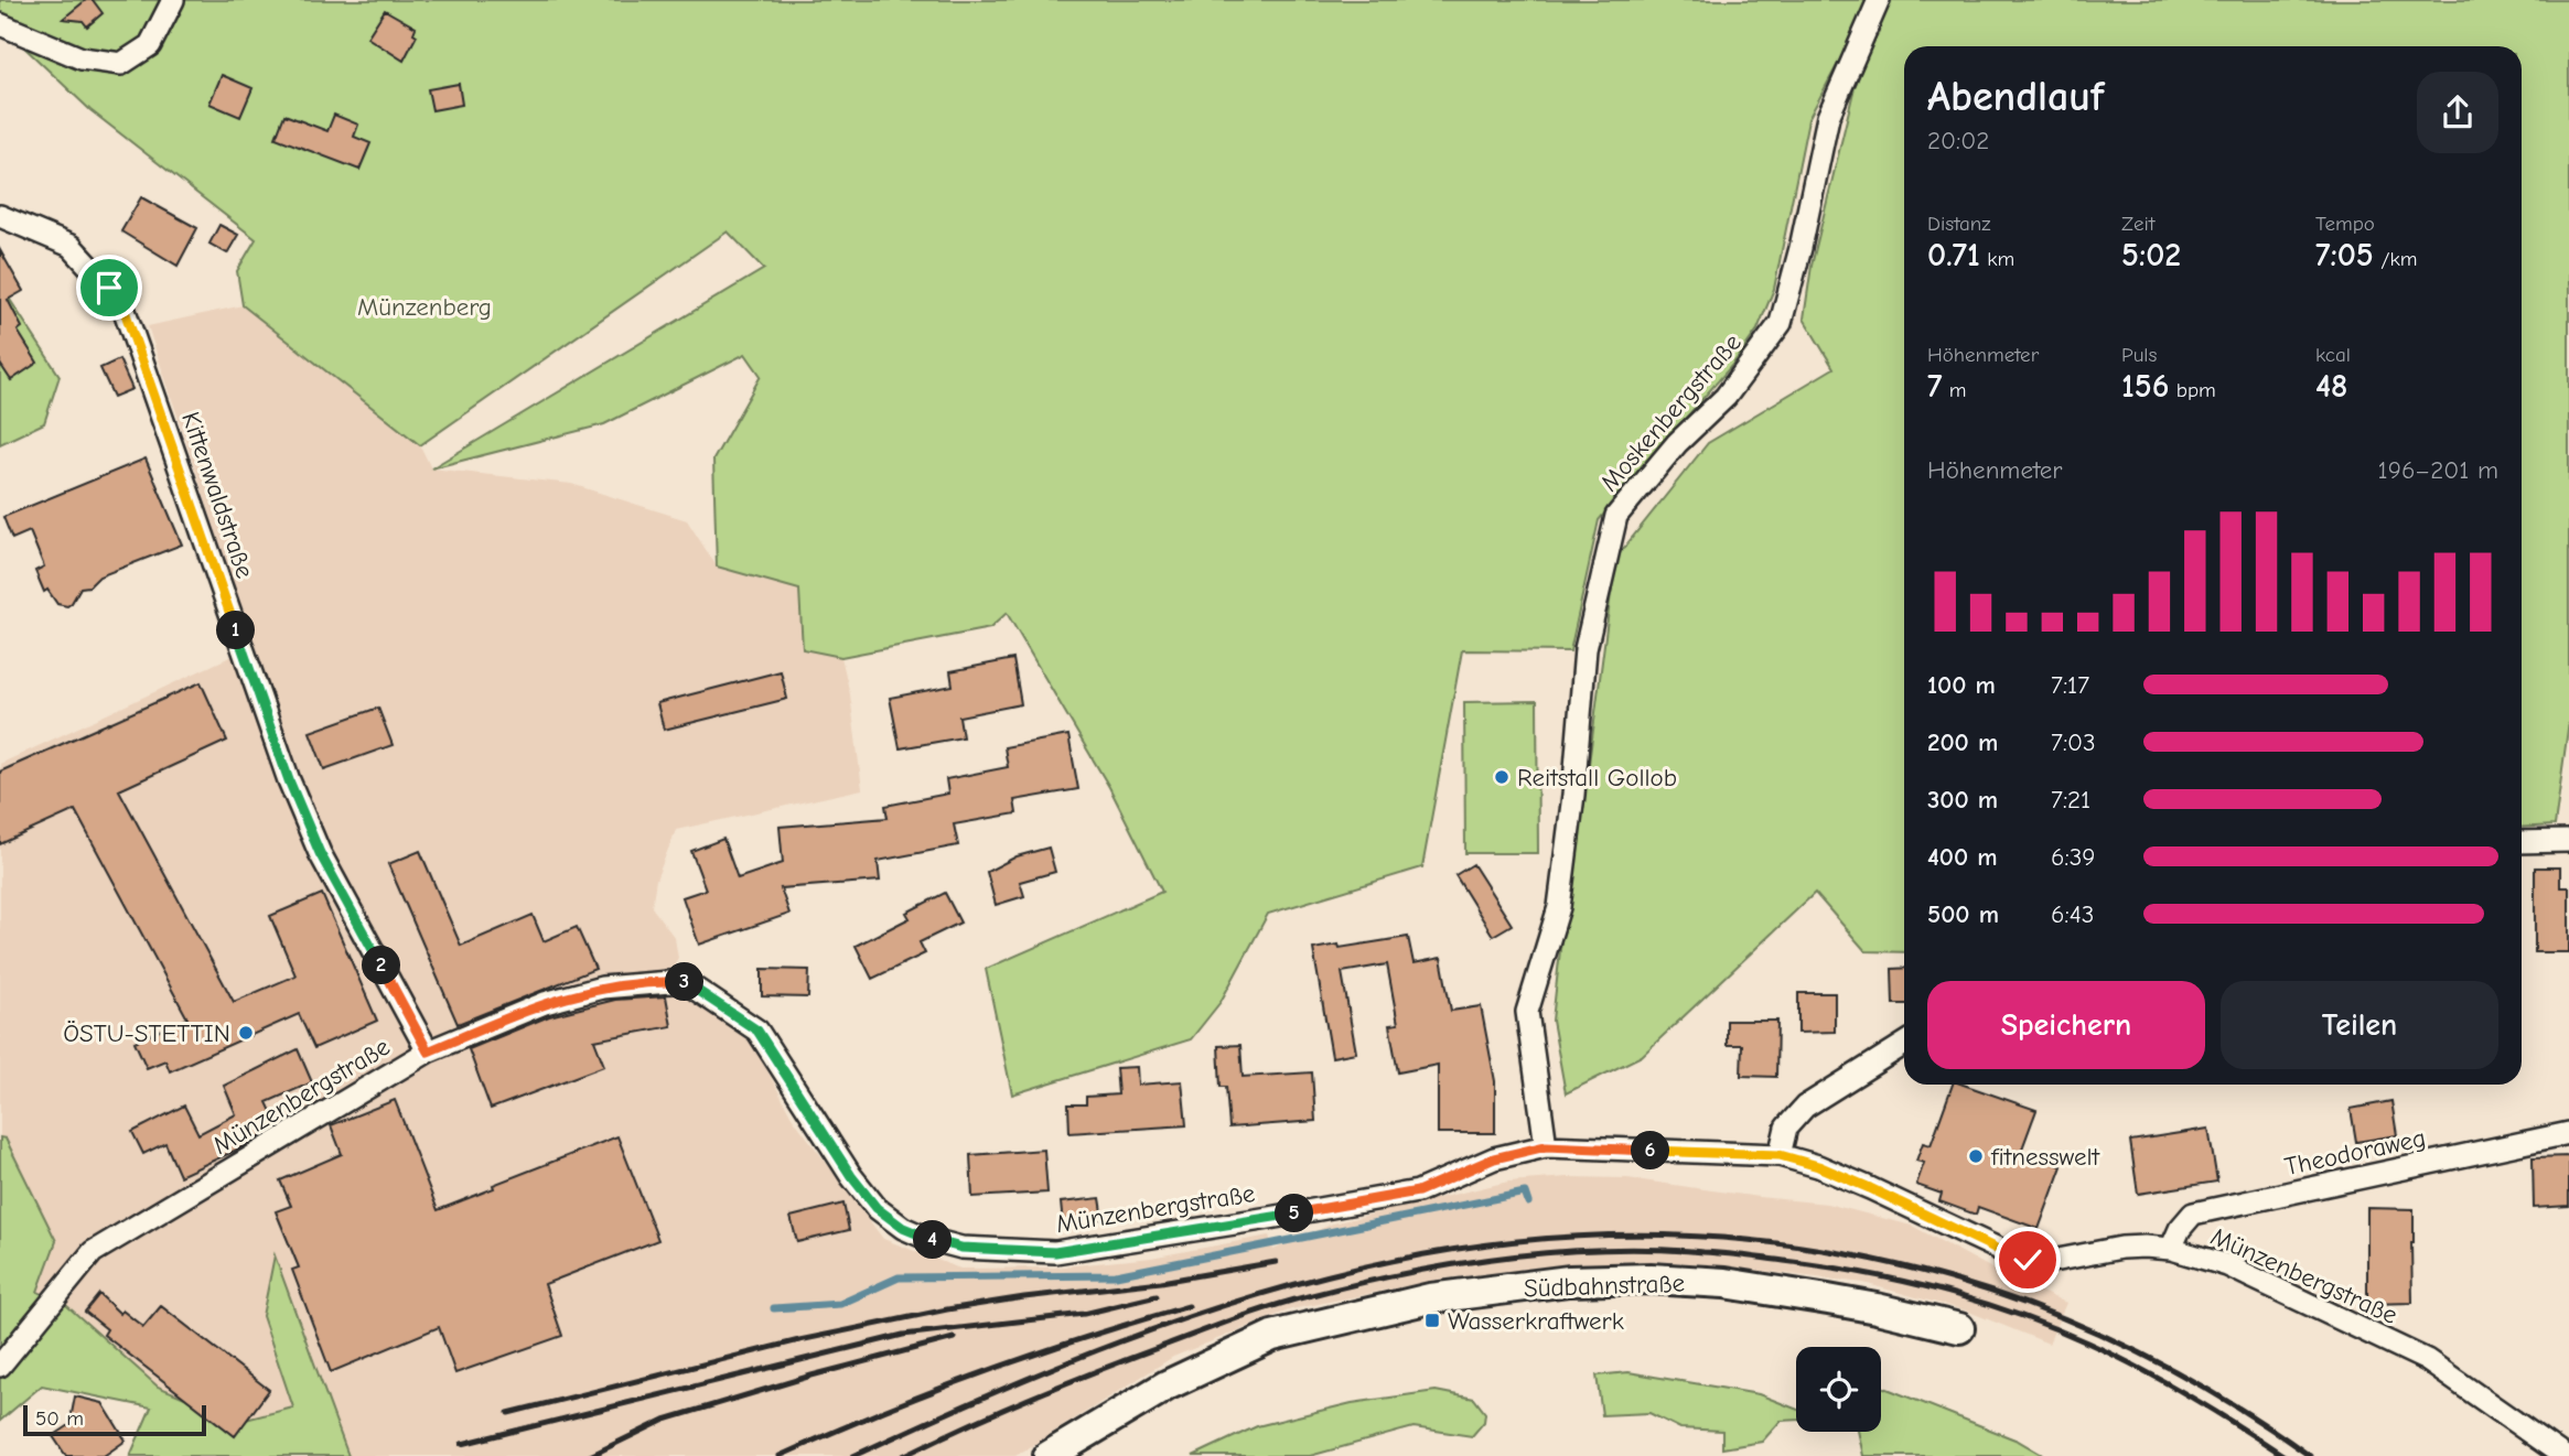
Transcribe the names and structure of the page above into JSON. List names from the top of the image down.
{
  "streets": {
    "main road": ["Südbahnstraße"],
    "street": [
      "Moskenbergstraße",
      "Kittenwaldstraße",
      "Münzenbergstraße",
      "Theodoraweg"
    ]
  },
  "crossings": [
    ["Moskenbergstraße", "Münzenbergstraße"],
    ["Kittenwaldstraße", "Münzenbergstraße"],
    ["Münzenbergstraße", "Theodoraweg"]
  ],
  "parks": ["Münzenberg"],
  "places": {
    "other": ["Reitstall Gollob", "ÖSTU-STETTIN", "fitnesswelt"],
    "transit": ["Wasserkraftwerk"]
  },
  "scale_bar": "50 m",
  "page": {
    "heading": ["Abendlauf", "20:02"],
    "stats": [
      ["Distanz", "0.71 km"],
      ["Zeit", "5:02"],
      ["Tempo", "7:05 /km"],
      ["Höhenmeter", "7 m"],
      ["Puls", "156 bpm"],
      ["kcal", "48"]
    ],
    "chart": ["Höhenmeter", "196–201 m"],
    "pins": [
      "1",
      "2",
      "3",
      "6",
      "5",
      "4"
    ],
    "list": [
      {
        "name": "100 m",
        "note": "7:17"
      },
      {
        "name": "200 m",
        "note": "7:03"
      },
      {
        "name": "300 m",
        "note": "7:21"
      },
      {
        "name": "400 m",
        "note": "6:39"
      },
      {
        "name": "500 m",
        "note": "6:43"
      }
    ],
    "buttons": ["Speichern", "Teilen"],
    "scale": "50 m"
  }
}
